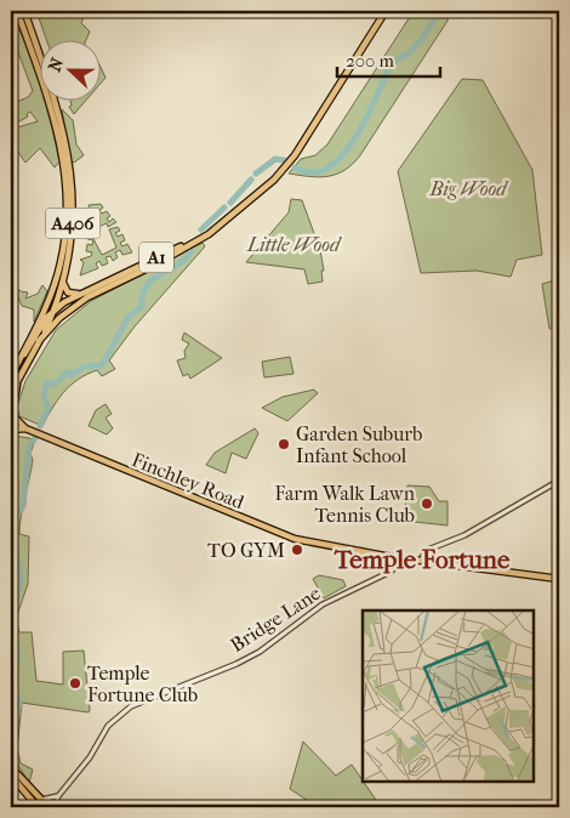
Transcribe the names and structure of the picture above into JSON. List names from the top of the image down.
{
  "streets": {
    "main road": ["A406", "A1", "Finchley Road"],
    "street": ["Bridge Lane"]
  },
  "crossings": [
    ["A406", "A1"],
    ["A406", "Finchley Road"],
    ["Finchley Road", "Bridge Lane"]
  ],
  "districts": ["Temple Fortune"],
  "parks": ["Big Wood", "Little Wood"],
  "places": [
    "Garden Suburb Infant School",
    "Farm Walk Lawn Tennis Club",
    "TO GYM",
    "Temple Fortune Club"
  ],
  "scale_bar": "200 m",
  "north": "left"
}
